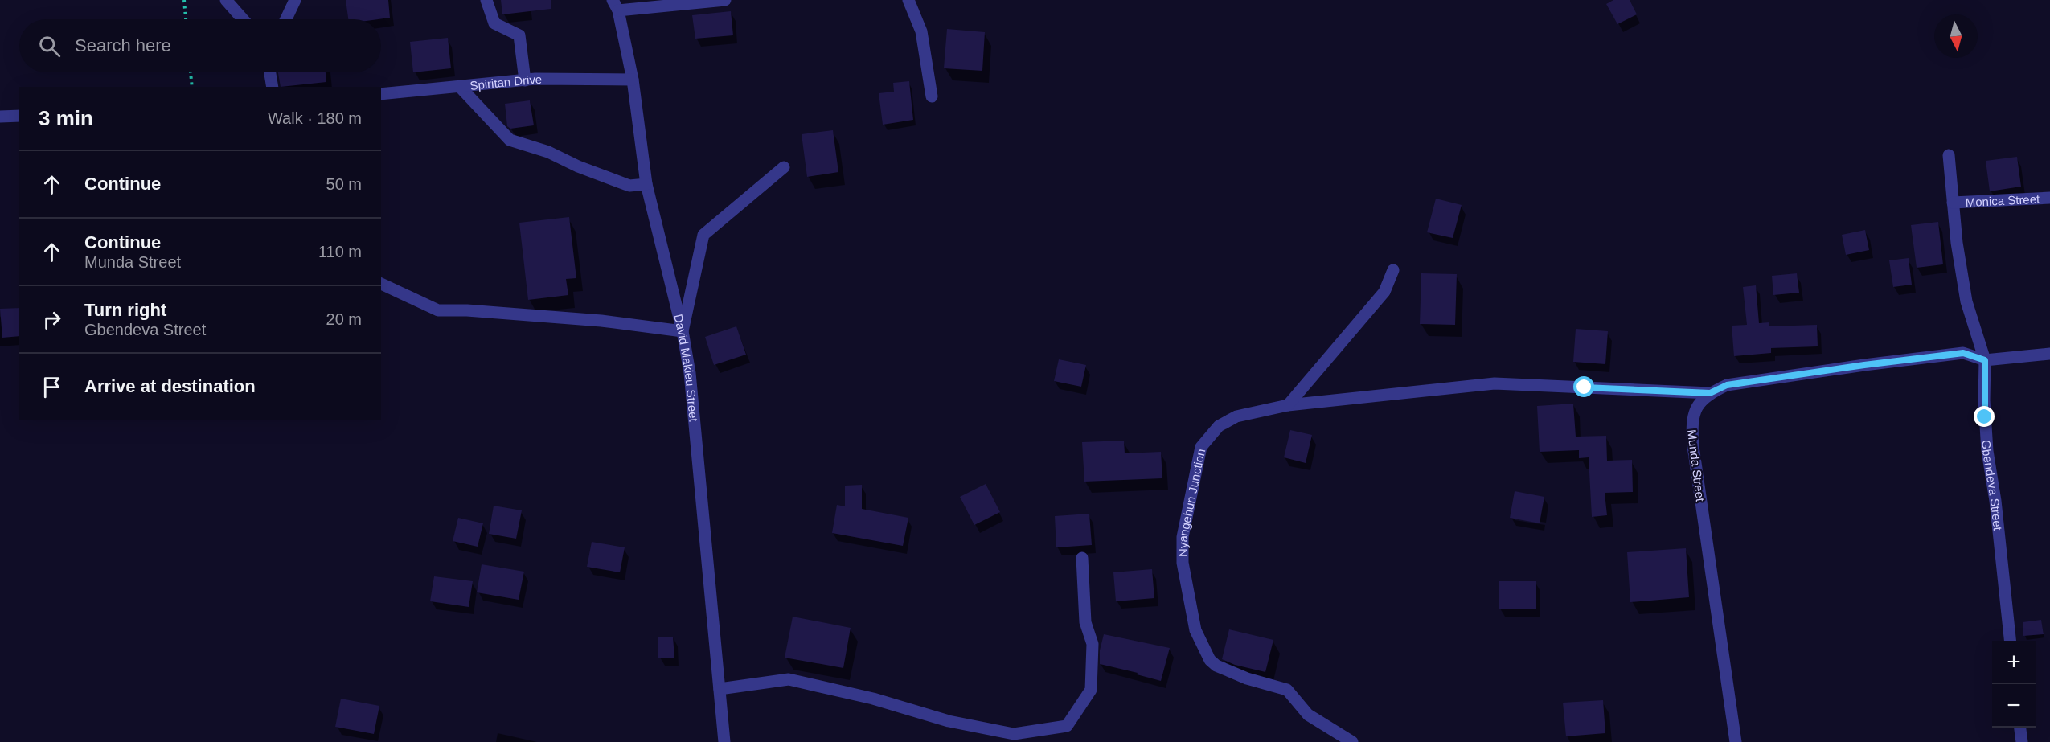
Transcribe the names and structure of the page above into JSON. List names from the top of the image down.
{
  "streets": {
    "street": [
      "Spiritan Drive",
      "Monica Street",
      "David Makieu Street",
      "Munda Street",
      "Gbendeva Street",
      "Nyangehun Junction"
    ]
  },
  "crossings": [
    ["Spiritan Drive", "David Makieu Street"],
    ["Monica Street", "Gbendeva Street"],
    ["Munda Street", "Gbendeva Street"],
    ["Munda Street", "Nyangehun Junction"]
  ],
  "north": "bottom",
  "page": {
    "search": "Search here",
    "heading": ["3 min", "Walk · 180 m"],
    "list": [
      ["Continue", "50 m"],
      ["Continue", "Munda Street", "110 m"],
      ["Turn right", "Gbendeva Street", "20 m"],
      "Arrive at destination"
    ],
    "map_buttons": ["+", "−"]
  }
}
